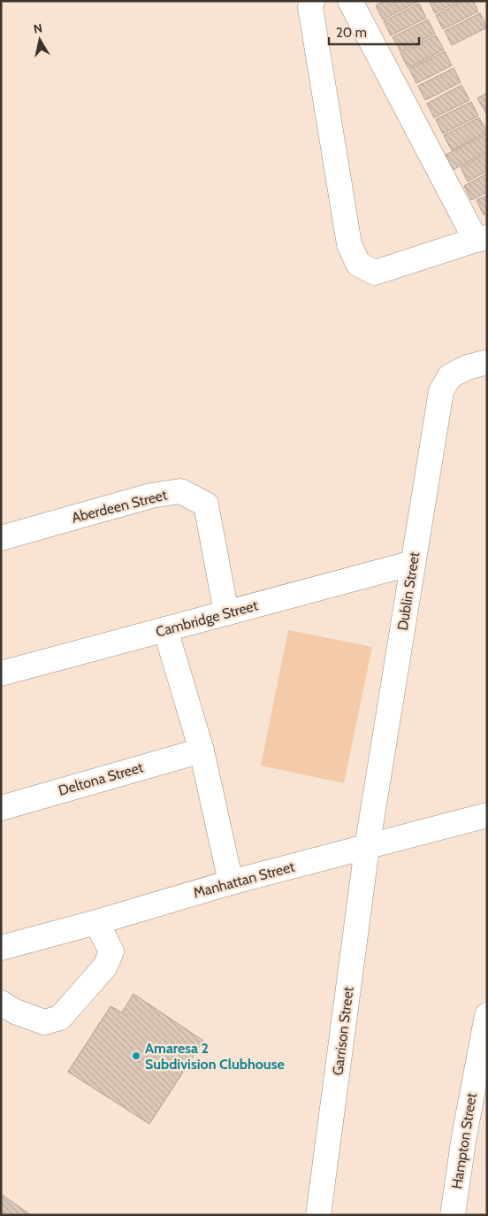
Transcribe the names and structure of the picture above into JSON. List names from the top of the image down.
{
  "streets": {
    "street": [
      "Aberdeen Street",
      "Dublin Street",
      "Cambridge Street",
      "Deltona Street",
      "Manhattan Street",
      "Garrison Street",
      "Hampton Street"
    ]
  },
  "crossings": [
    ["Aberdeen Street", "Cambridge Street"],
    ["Dublin Street", "Cambridge Street"],
    ["Dublin Street", "Manhattan Street"],
    ["Dublin Street", "Garrison Street"],
    ["Manhattan Street", "Garrison Street"]
  ],
  "places": ["Amaresa 2 Subdivision Clubhouse"],
  "scale_bar": "20 m",
  "north": "top"
}
